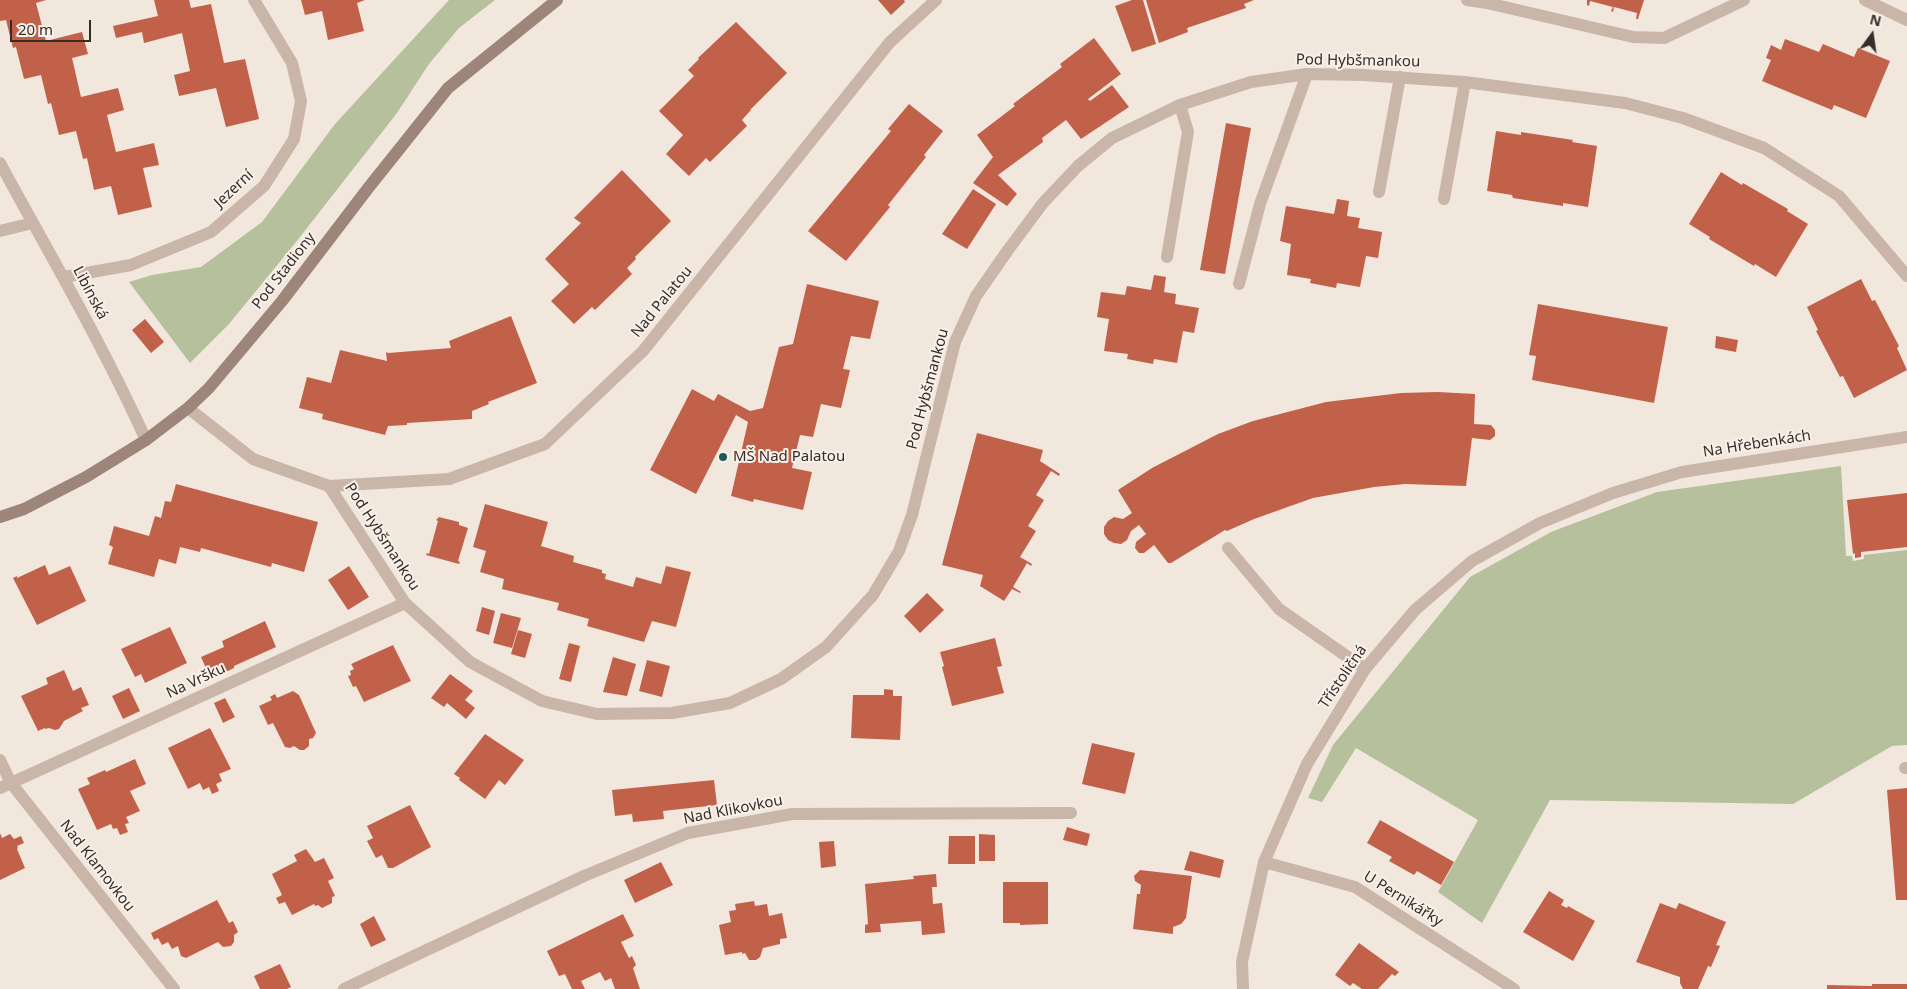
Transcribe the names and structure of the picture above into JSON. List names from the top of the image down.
{
  "streets": {
    "main road": ["Pod Stadiony"],
    "street": [
      "Pod Hybšmankou",
      "Jezerní",
      "Libínská",
      "Nad Palatou",
      "Na Hřebenkách",
      "Třístoličná",
      "Na Vršku",
      "Nad Klikovkou",
      "Nad Klamovkou",
      "U Pernikářky"
    ]
  },
  "crossings": [
    ["Pod Hybšmankou", "Pod Stadiony"],
    ["Pod Hybšmankou", "Nad Palatou"],
    ["Pod Hybšmankou", "Na Vršku"],
    ["Jezerní", "Libínská"],
    ["Pod Stadiony", "Libínská"],
    ["Na Hřebenkách", "Třístoličná"],
    ["Třístoličná", "U Pernikářky"],
    ["Na Vršku", "Nad Klamovkou"]
  ],
  "places": ["MŠ Nad Palatou"],
  "scale_bar": "20 m",
  "north": "top"
}
